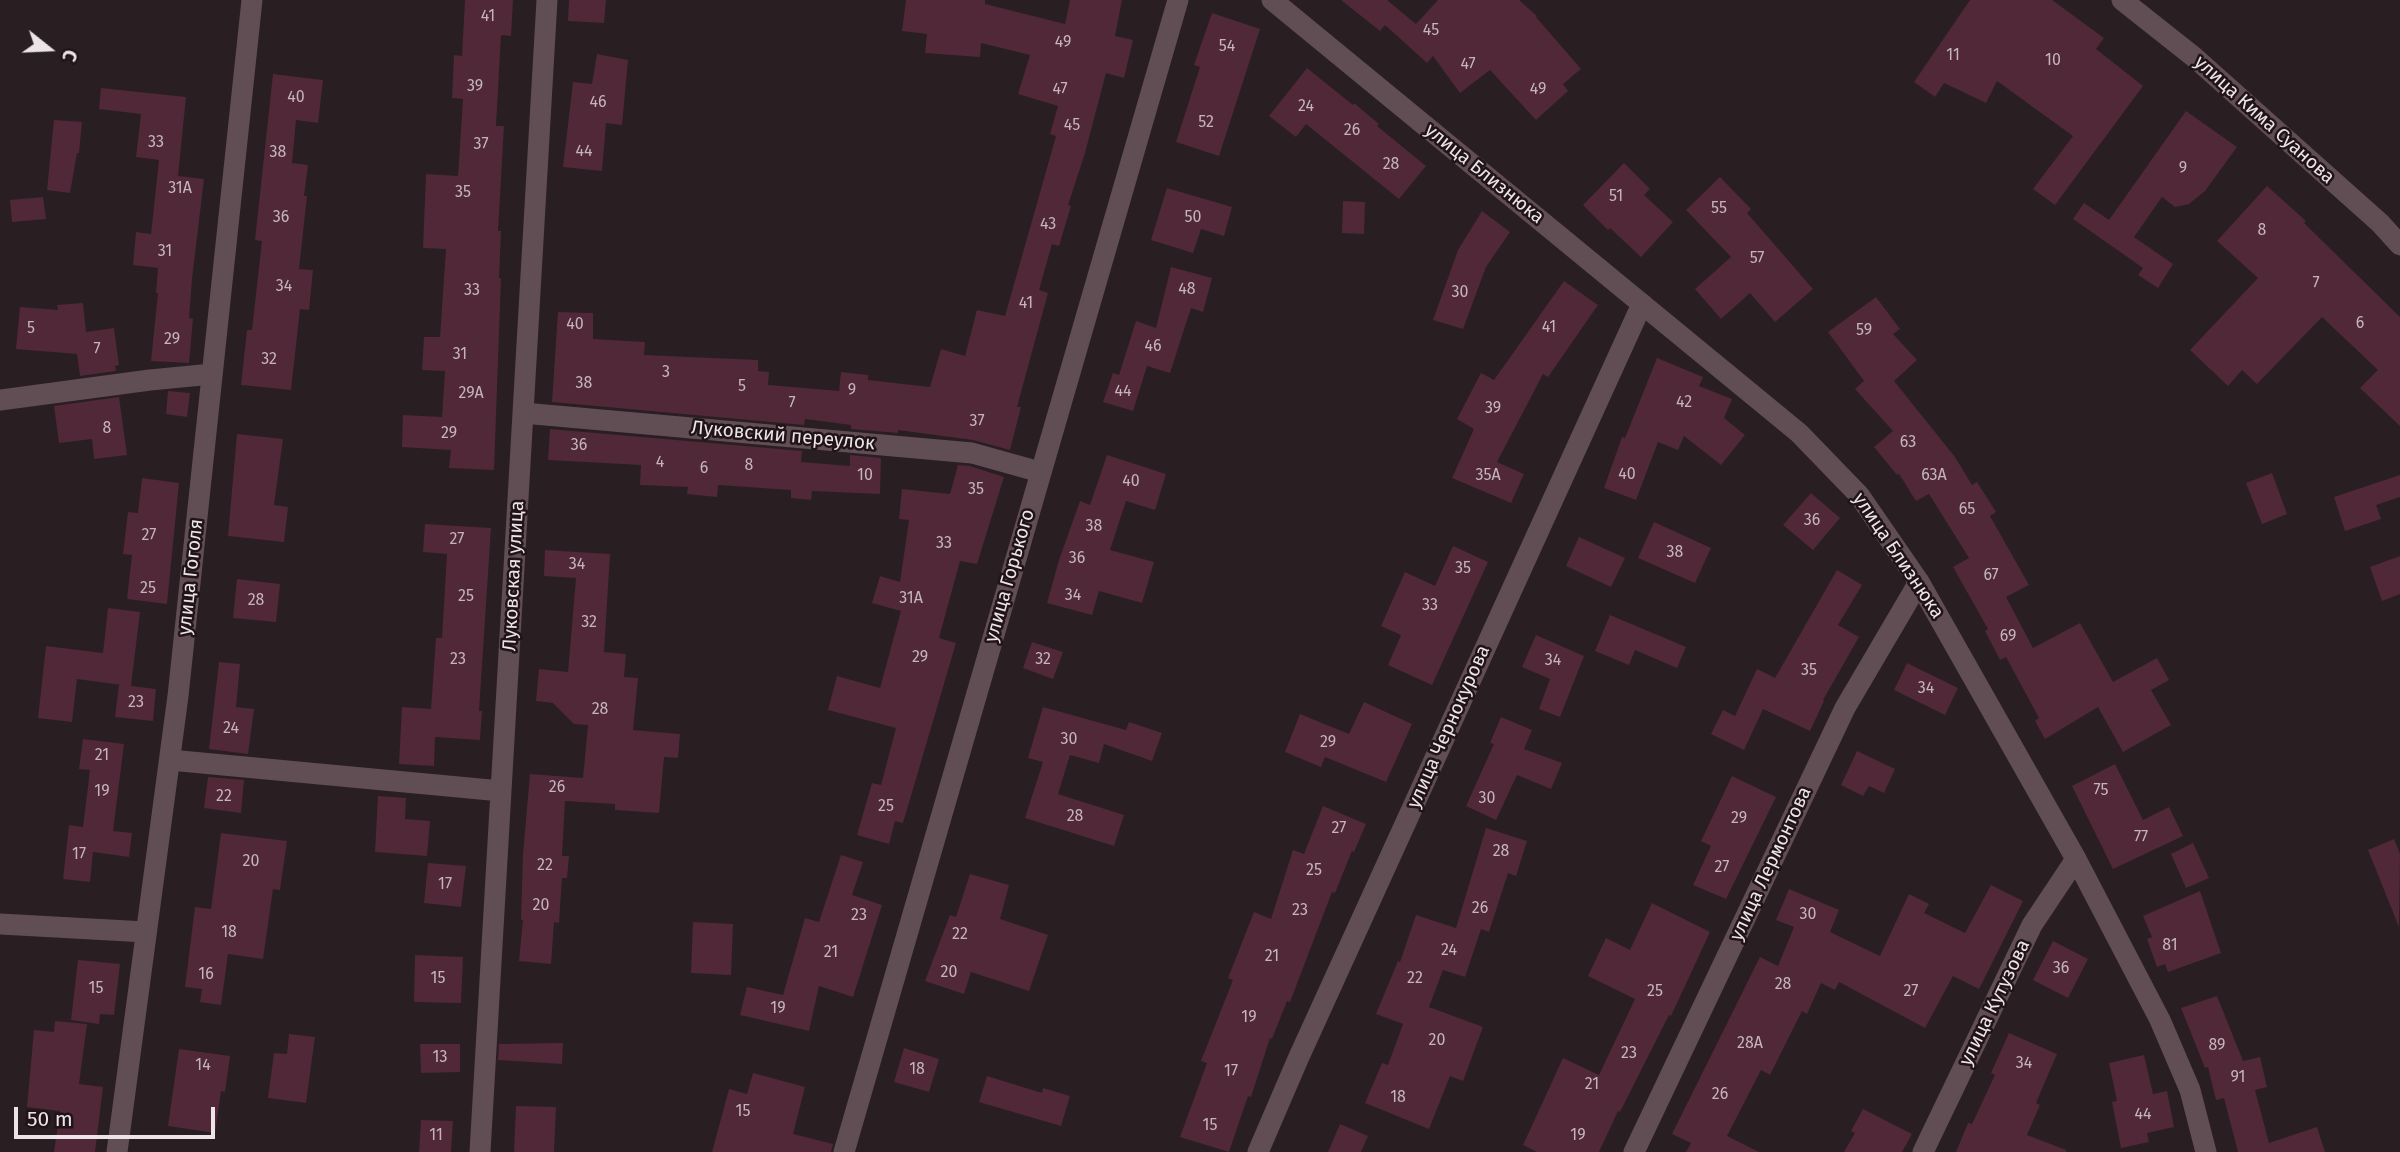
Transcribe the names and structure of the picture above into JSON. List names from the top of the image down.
{
  "streets": {
    "street": [
      "улица Кима Суанова",
      "улица Близнюка",
      "Луковский переулок",
      "Луковская улица",
      "улица Горького",
      "улица Гоголя",
      "улица Чернокурова",
      "улица Лермонтова",
      "улица Кутузова"
    ]
  },
  "crossings": [
    ["улица Близнюка", "улица Чернокурова"],
    ["улица Близнюка", "улица Лермонтова"],
    ["улица Близнюка", "улица Кутузова"],
    ["Луковский переулок", "Луковская улица"],
    ["Луковский переулок", "улица Горького"]
  ],
  "house_numbers": [
    "41",
    "45",
    "49",
    "54",
    "11",
    "10",
    "47",
    "39",
    "47",
    "49",
    "40",
    "46",
    "24",
    "52",
    "45",
    "26",
    "33",
    "37",
    "44",
    "38",
    "28",
    "9",
    "31А",
    "35",
    "51",
    "55",
    "36",
    "50",
    "43",
    "8",
    "31",
    "57",
    "7",
    "34",
    "48",
    "33",
    "30",
    "41",
    "6",
    "40",
    "41",
    "5",
    "59",
    "29",
    "46",
    "7",
    "31",
    "32",
    "3",
    "38",
    "5",
    "9",
    "44",
    "29А",
    "42",
    "7",
    "39",
    "37",
    "8",
    "29",
    "63",
    "36",
    "4",
    "8",
    "6",
    "40",
    "10",
    "35А",
    "63А",
    "40",
    "35",
    "65",
    "36",
    "38",
    "27",
    "27",
    "33",
    "38",
    "36",
    "34",
    "35",
    "67",
    "25",
    "34",
    "25",
    "31А",
    "28",
    "33",
    "32",
    "69",
    "29",
    "23",
    "32",
    "34",
    "35",
    "34",
    "23",
    "28",
    "24",
    "30",
    "29",
    "21",
    "26",
    "75",
    "19",
    "22",
    "30",
    "25",
    "28",
    "29",
    "27",
    "77",
    "28",
    "17",
    "20",
    "22",
    "27",
    "25",
    "17",
    "20",
    "26",
    "23",
    "30",
    "23",
    "18",
    "22",
    "81",
    "24",
    "21",
    "21",
    "36",
    "20",
    "16",
    "15",
    "22",
    "28",
    "15",
    "25",
    "27",
    "19",
    "19",
    "20",
    "28А",
    "89",
    "23",
    "13",
    "34",
    "14",
    "18",
    "17",
    "91",
    "21",
    "26",
    "18",
    "15",
    "44",
    "15",
    "11",
    "19"
  ],
  "scale_bar": "50 m",
  "north": "right"
}
